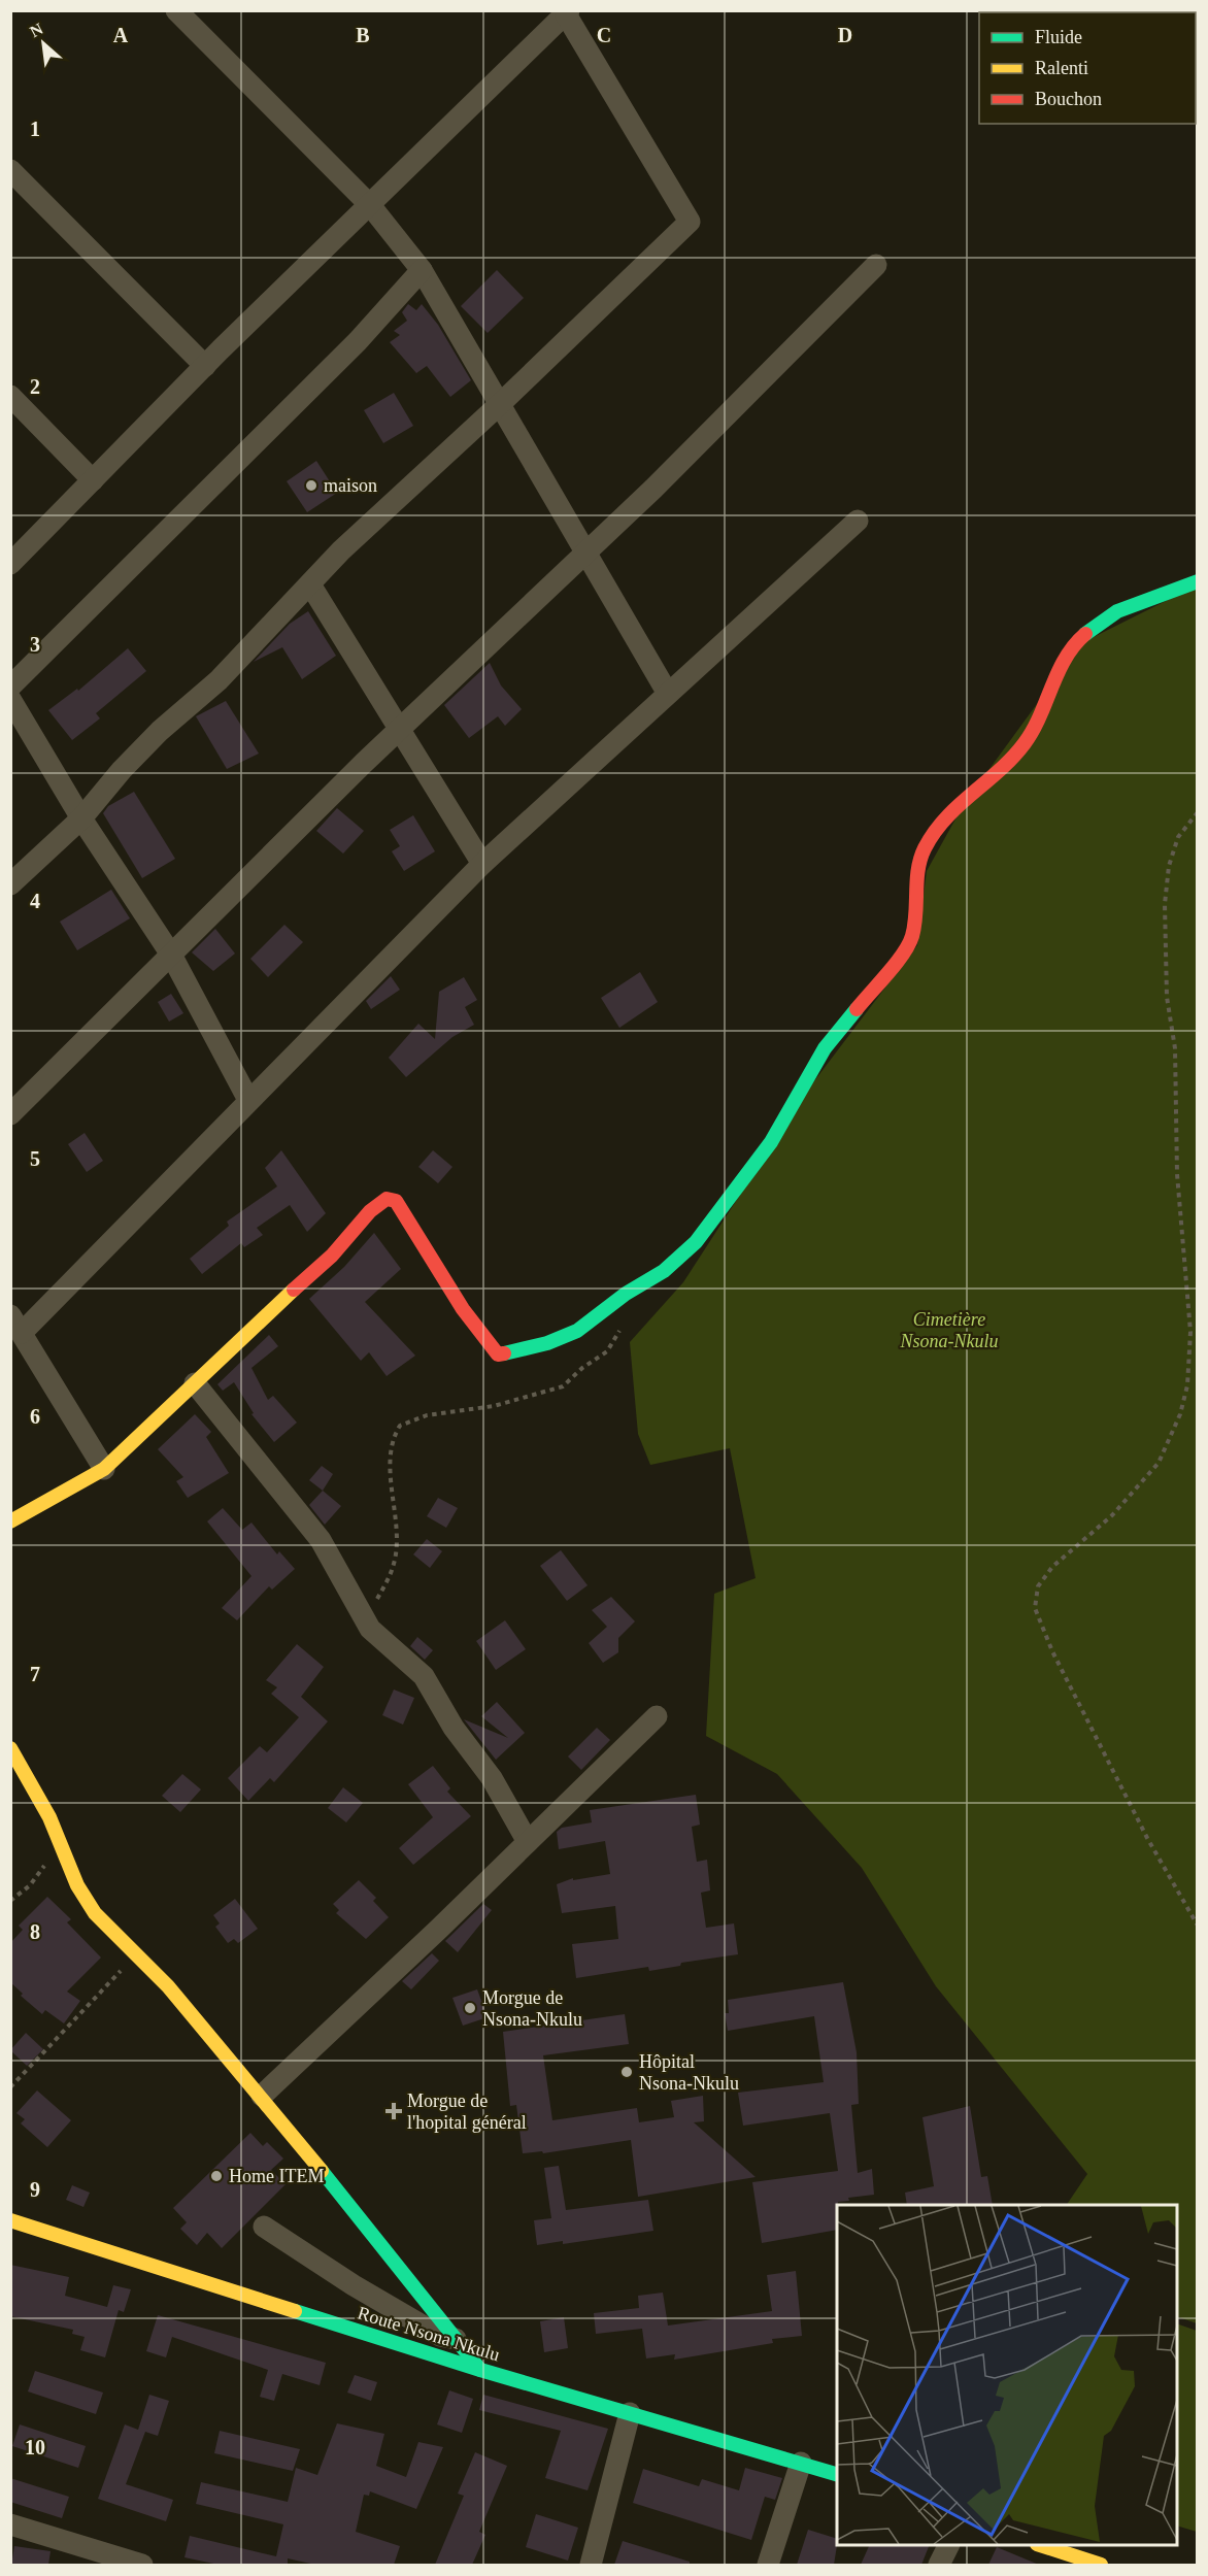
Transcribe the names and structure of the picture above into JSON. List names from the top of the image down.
{
  "streets": {
    "street": ["Route Nsona Nkulu"]
  },
  "parks": ["Cimetière Nsona-Nkulu"],
  "places": {
    "other": [
      "maison",
      "Morgue de Nsona-Nkulu",
      "Hôpital Nsona-Nkulu",
      "Home ITEM"
    ],
    "health": ["Morgue de l'hopital général"]
  },
  "legend": ["Fluide", "Ralenti", "Bouchon"],
  "north": "top left",
  "grid": {
    "columns": [
      "A",
      "B",
      "C",
      "D"
    ],
    "rows": [
      "1",
      "2",
      "3",
      "4",
      "5",
      "6",
      "7",
      "8",
      "9",
      "10"
    ]
  }
}
